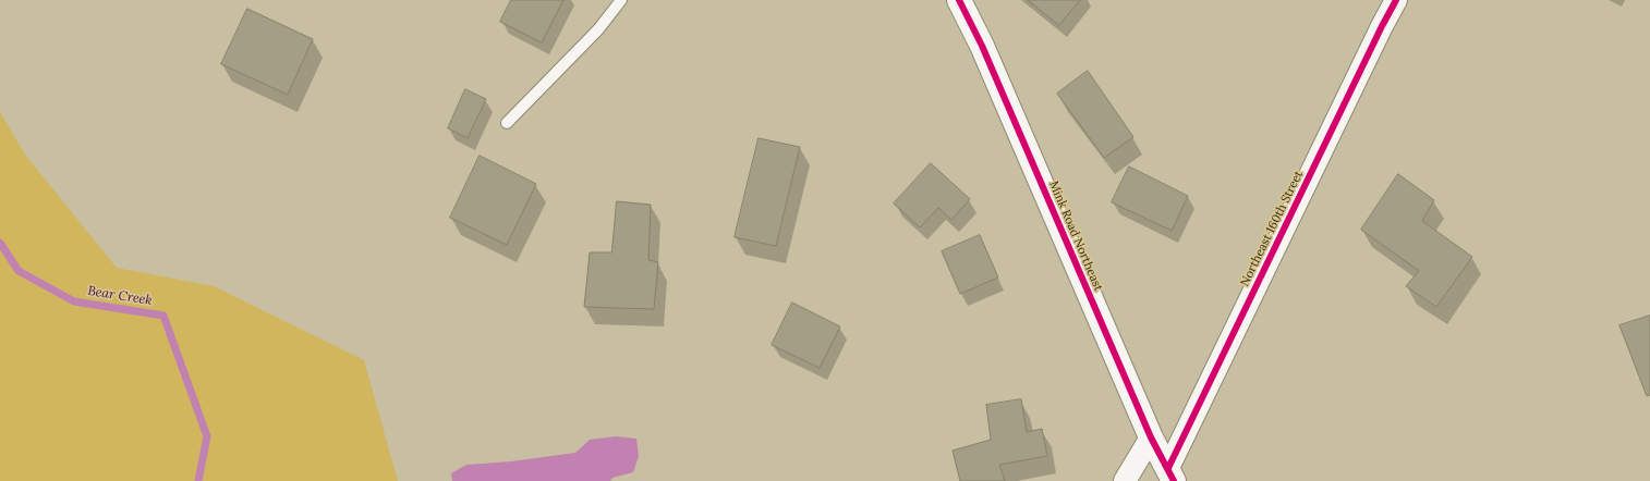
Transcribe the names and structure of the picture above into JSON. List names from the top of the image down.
{
  "streets": {
    "street": ["Northeast 160th Street", "Mink Road Northeast"]
  },
  "crossings": [
    ["Northeast 160th Street", "Mink Road Northeast"]
  ],
  "water": ["Bear Creek"]
}
